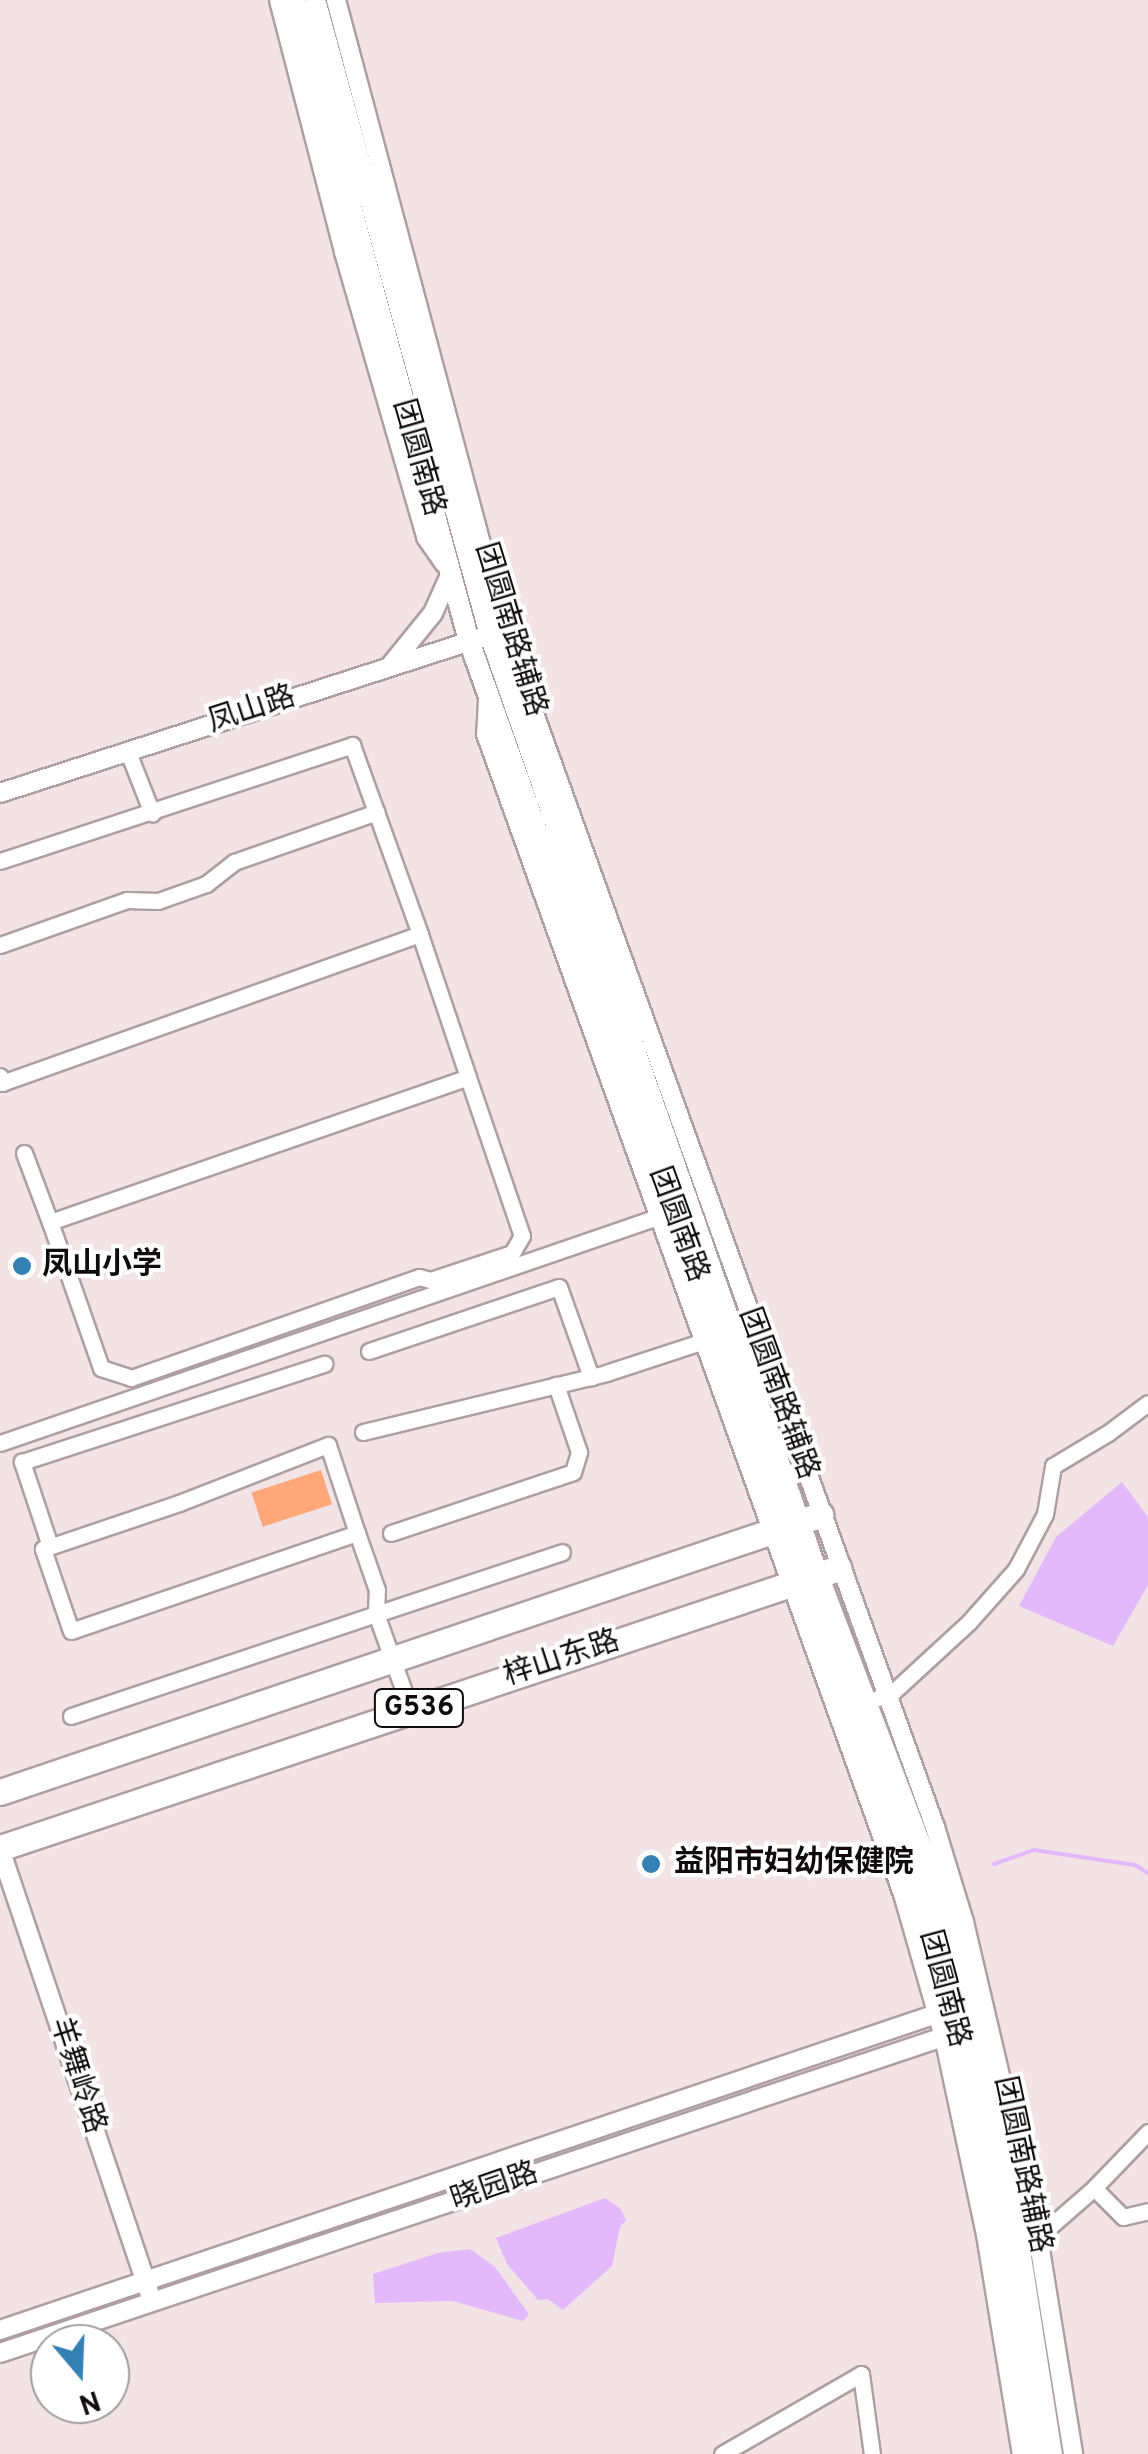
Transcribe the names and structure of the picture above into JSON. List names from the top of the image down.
{
  "streets": {
    "highway": ["梓山东路", "G536"],
    "main road": ["团圆南路"],
    "street": [
      "团圆南路辅路",
      "凤山路",
      "羊舞岭路",
      "晓园路"
    ]
  },
  "crossings": [
    ["团圆南路", "团圆南路辅路"],
    ["团圆南路", "凤山路"],
    ["团圆南路", "梓山东路"],
    ["团圆南路", "晓园路"],
    ["团圆南路辅路", "凤山路"],
    ["团圆南路辅路", "梓山东路"],
    ["团圆南路辅路", "晓园路"],
    ["梓山东路", "羊舞岭路"],
    ["羊舞岭路", "晓园路"]
  ],
  "places": ["凤山小学", "益阳市妇幼保健院"],
  "north": "bottom"
}
